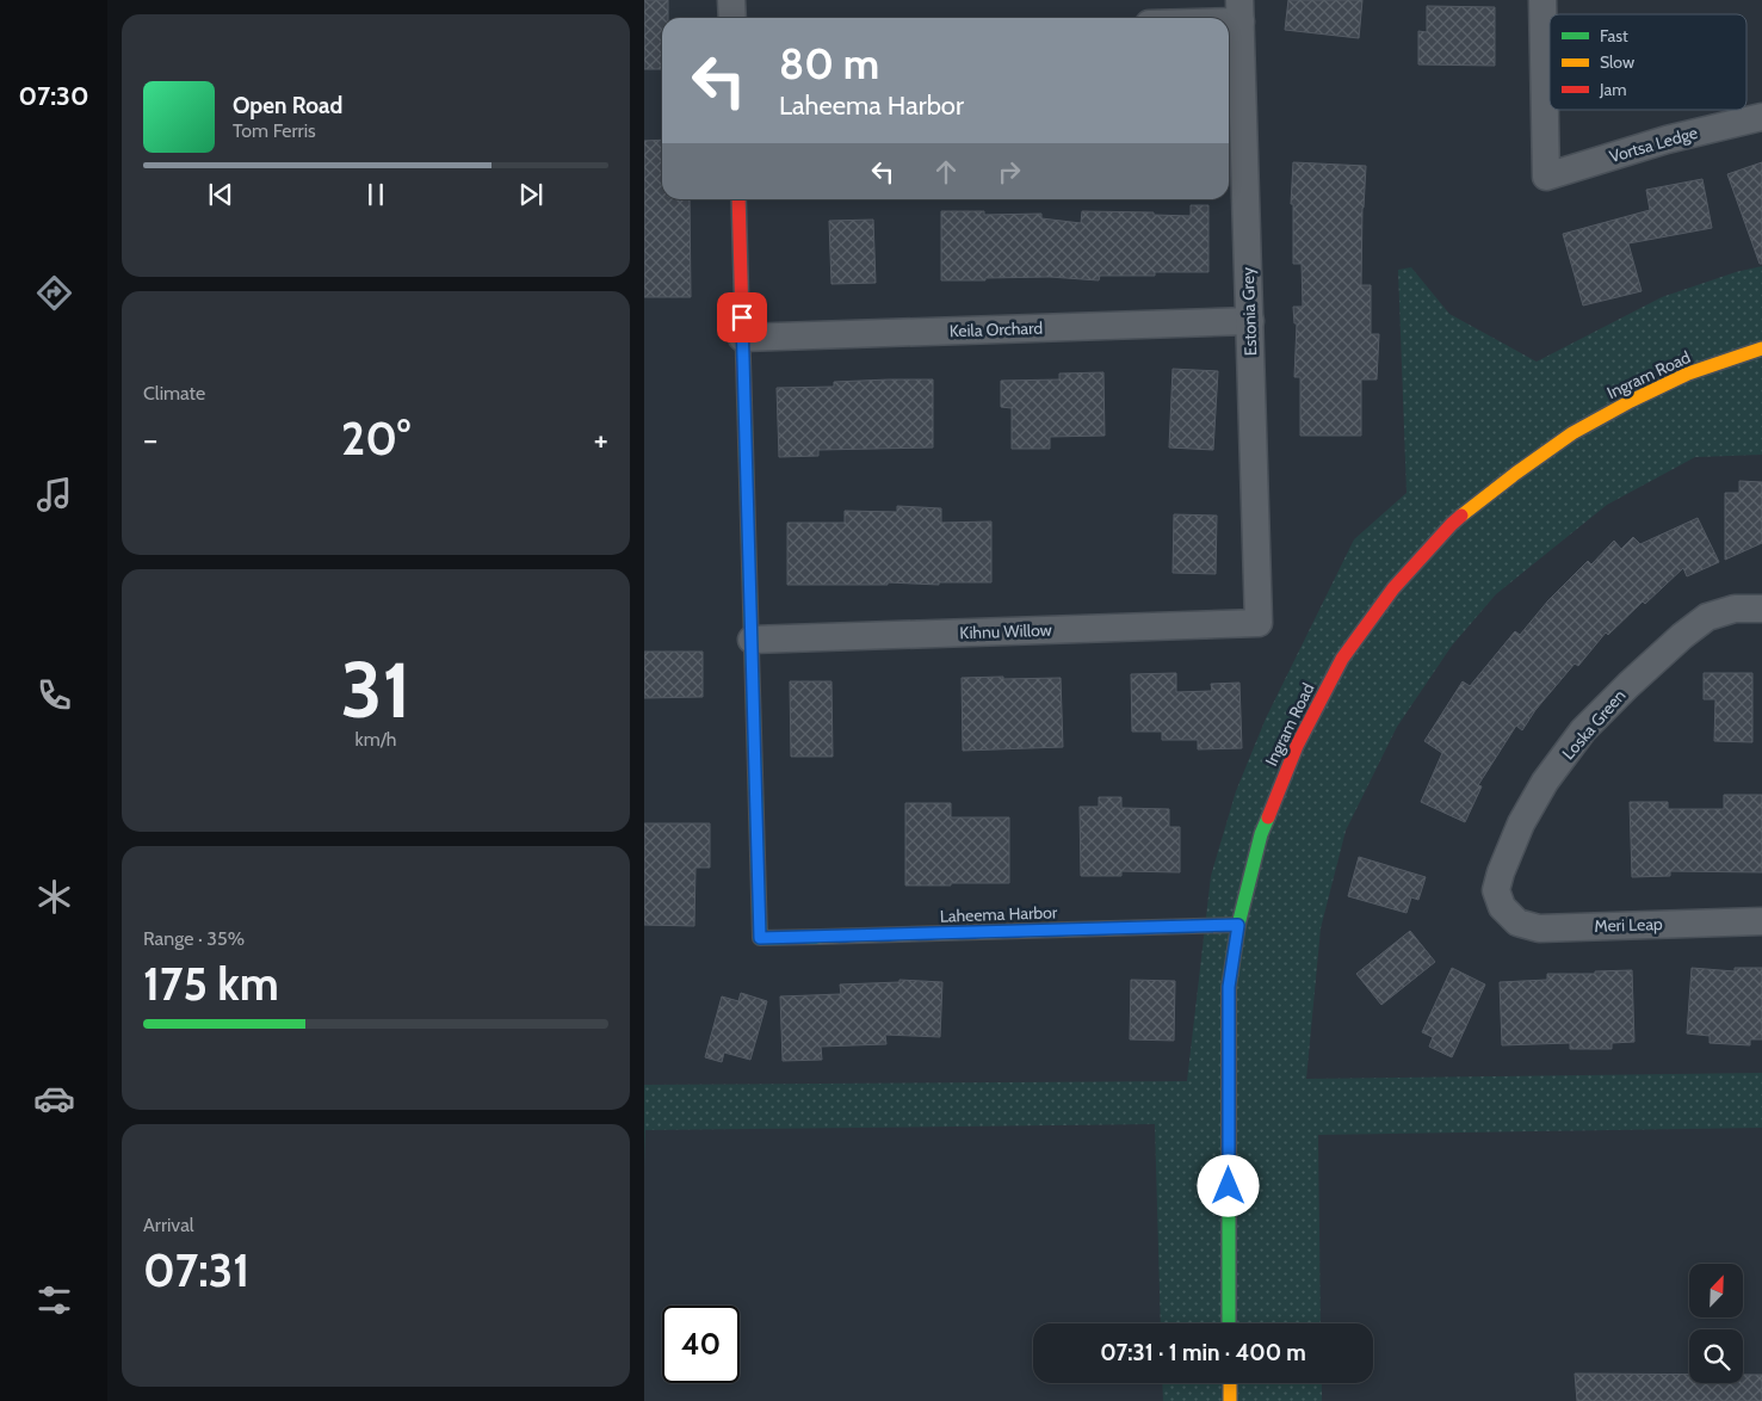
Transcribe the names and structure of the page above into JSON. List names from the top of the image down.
{
  "streets": {
    "street": [
      "Vortsa Ledge",
      "Estonia Grey",
      "Keila Orchard",
      "Ingram Road",
      "Kihnu Willow",
      "Loska Green",
      "Laheema Harbor",
      "Meri Leap"
    ]
  },
  "crossings": [
    ["Estonia Grey", "Keila Orchard"],
    ["Estonia Grey", "Kihnu Willow"],
    ["Ingram Road", "Laheema Harbor"],
    ["Kihnu Willow", "Laheema Harbor"],
    ["Loska Green", "Meri Leap"]
  ],
  "legend": ["Fast", "Slow", "Jam"],
  "north": "top right",
  "page": {
    "tabs": "07:30",
    "turn": ["80 m", "Laheema Harbor"],
    "song": ["Open Road", "Tom Ferris"],
    "tile": [
      "Climate",
      ["31", "km/h"],
      ["Range · 35%", "175 km"],
      ["Arrival", "07:31"]
    ],
    "heat": ["−", "20°", "+"],
    "limit": "40",
    "trip": "07:31 · 1 min · 400 m"
  }
}
